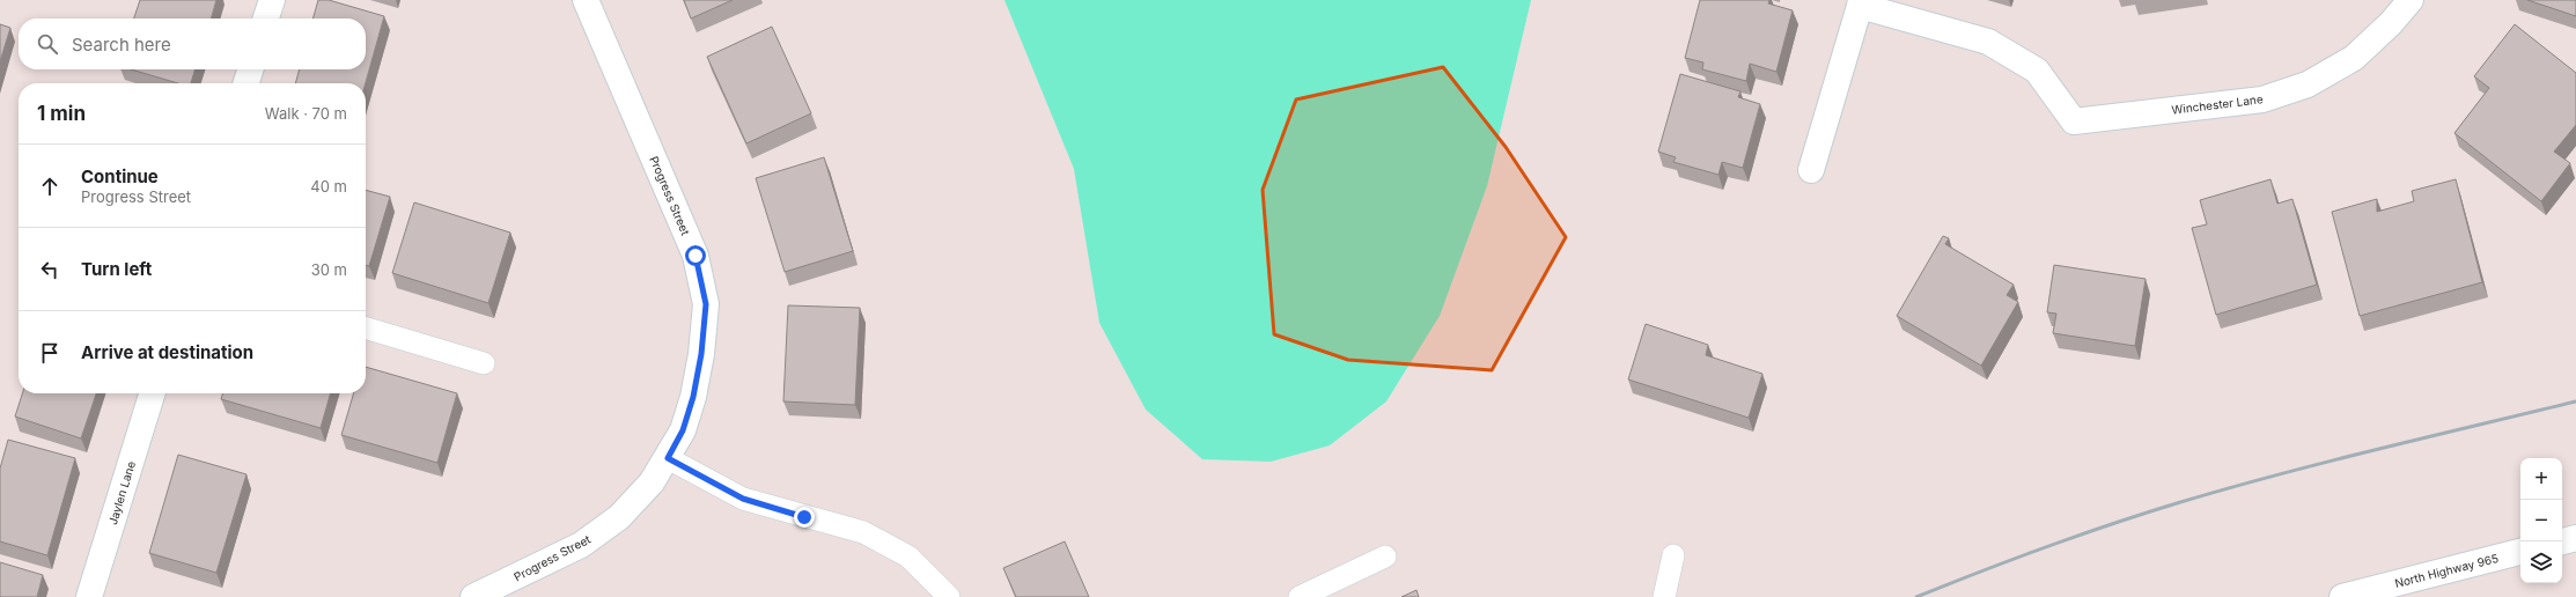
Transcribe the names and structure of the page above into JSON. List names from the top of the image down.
{
  "streets": {
    "street": [
      "Winchester Lane",
      "Progress Street",
      "Jaylen Lane",
      "North Highway 965"
    ]
  },
  "page": {
    "search": "Search here",
    "heading": ["1 min", "Walk · 70 m"],
    "list": [
      ["Continue", "Progress Street", "40 m"],
      ["Turn left", "30 m"],
      "Arrive at destination"
    ],
    "map_buttons": ["+", "−"]
  }
}
